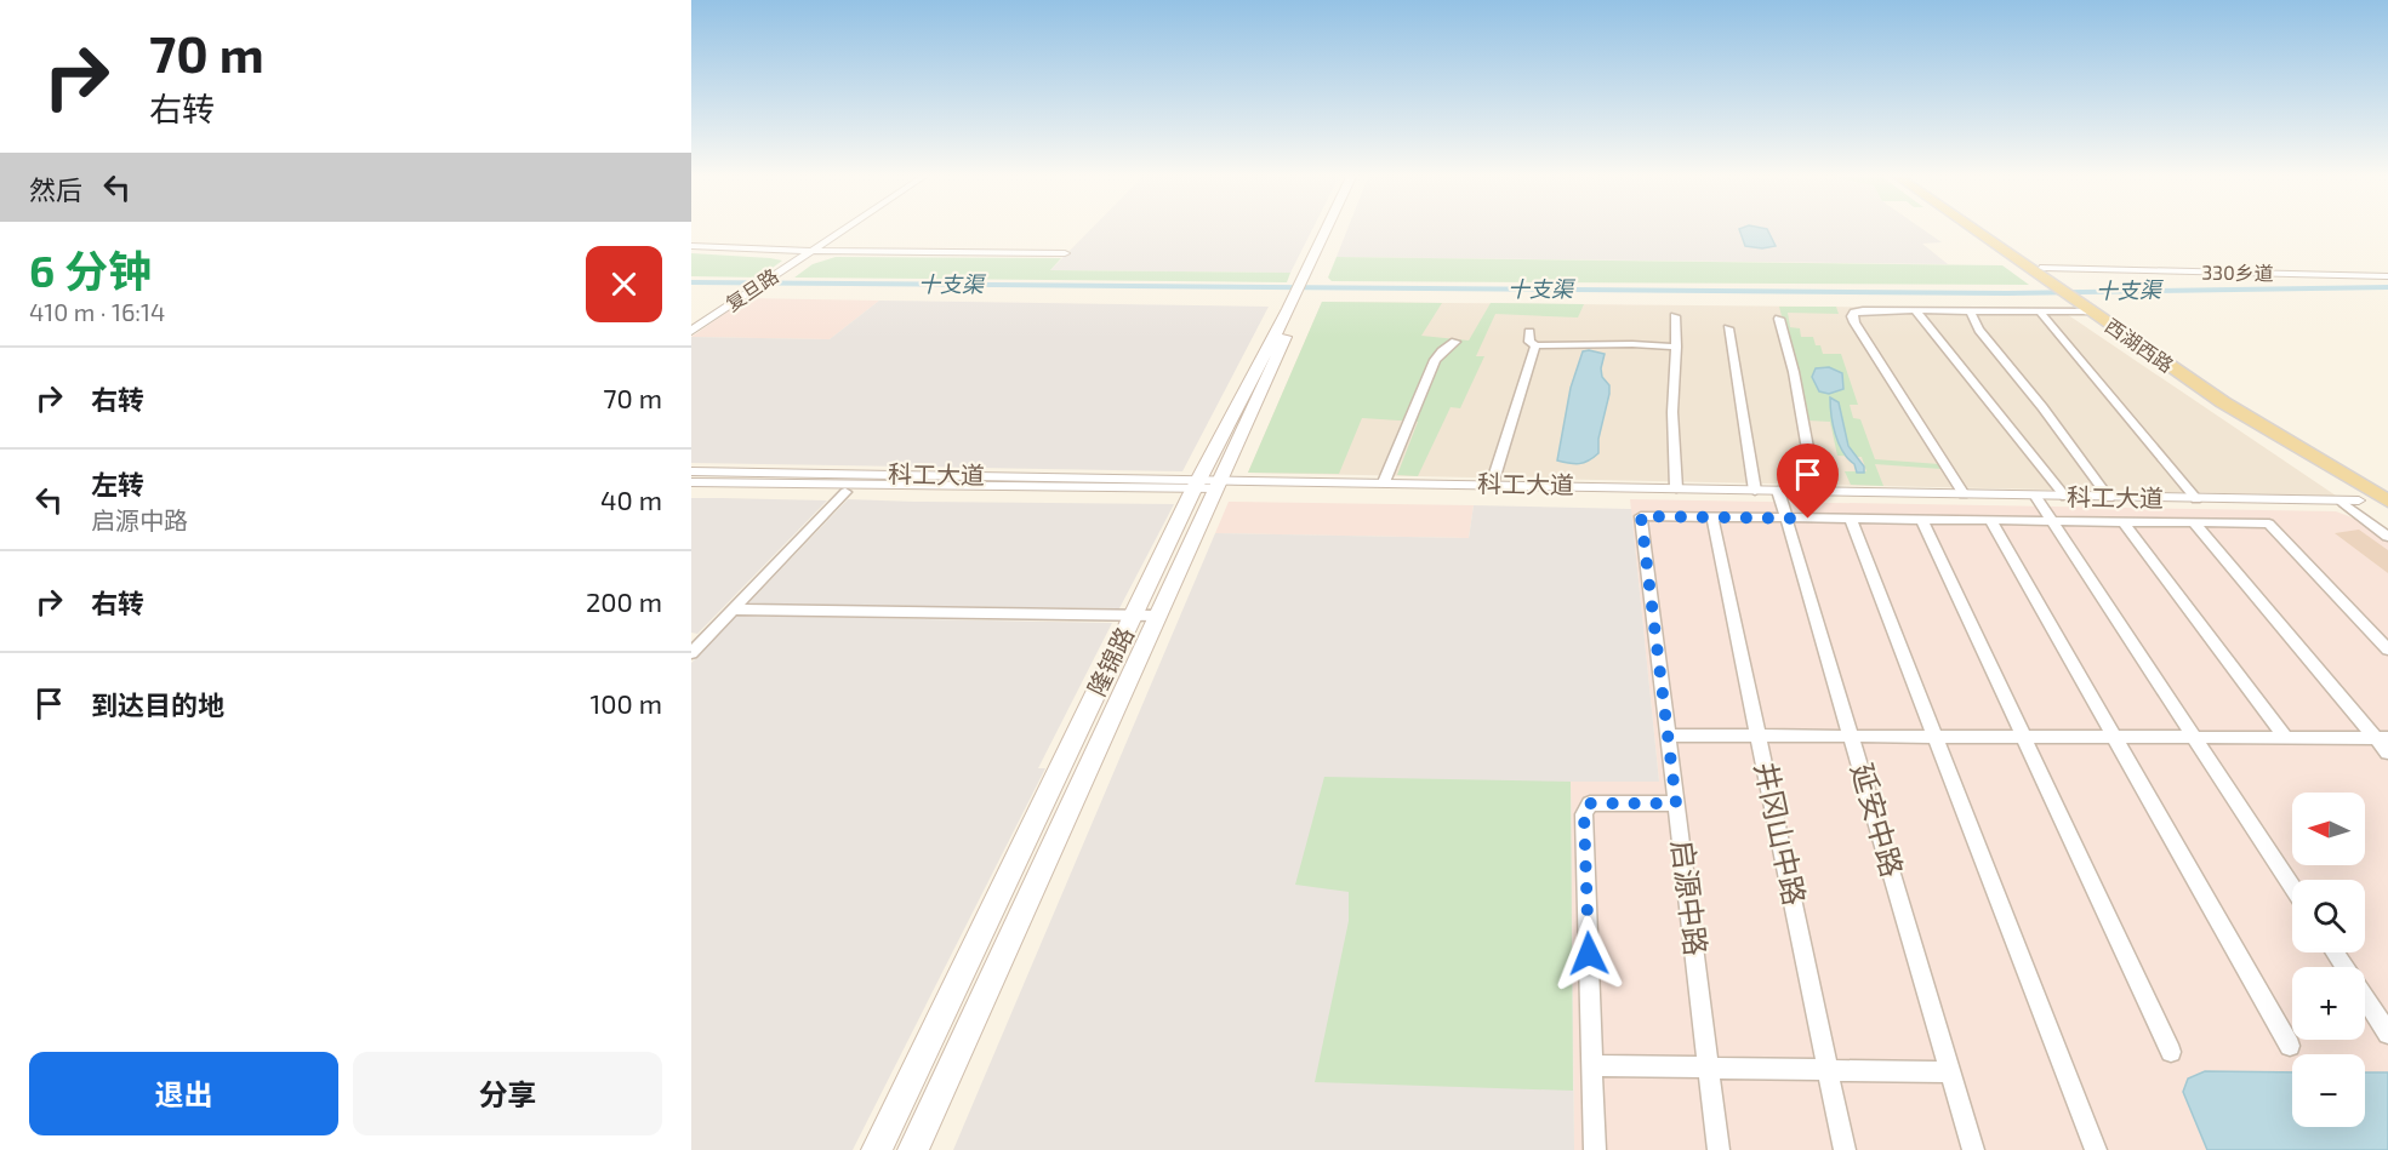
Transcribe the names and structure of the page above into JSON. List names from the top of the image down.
{
  "streets": {
    "main road": ["西湖西路", "隆锦路"],
    "street": [
      "330乡道",
      "复旦路",
      "科工大道",
      "延安中路",
      "井冈山中路",
      "启源中路"
    ]
  },
  "crossings": [
    ["330乡道", "西湖西路"],
    ["科工大道", "隆锦路"],
    ["科工大道", "延安中路"],
    ["井冈山中路", "启源中路"]
  ],
  "water": ["十支渠"],
  "north": "left",
  "page": {
    "turn": ["70 m", "右转"],
    "then": "然后",
    "heading": ["6 分钟", "410 m · 16:14"],
    "list": [
      {
        "name": "右转",
        "value": "70 m"
      },
      {
        "name": "左转",
        "note": "启源中路",
        "value": "40 m"
      },
      {
        "name": "右转",
        "value": "200 m"
      },
      {
        "name": "到达目的地",
        "value": "100 m"
      }
    ],
    "map_buttons": ["+", "−"],
    "buttons": ["退出", "分享"]
  }
}
